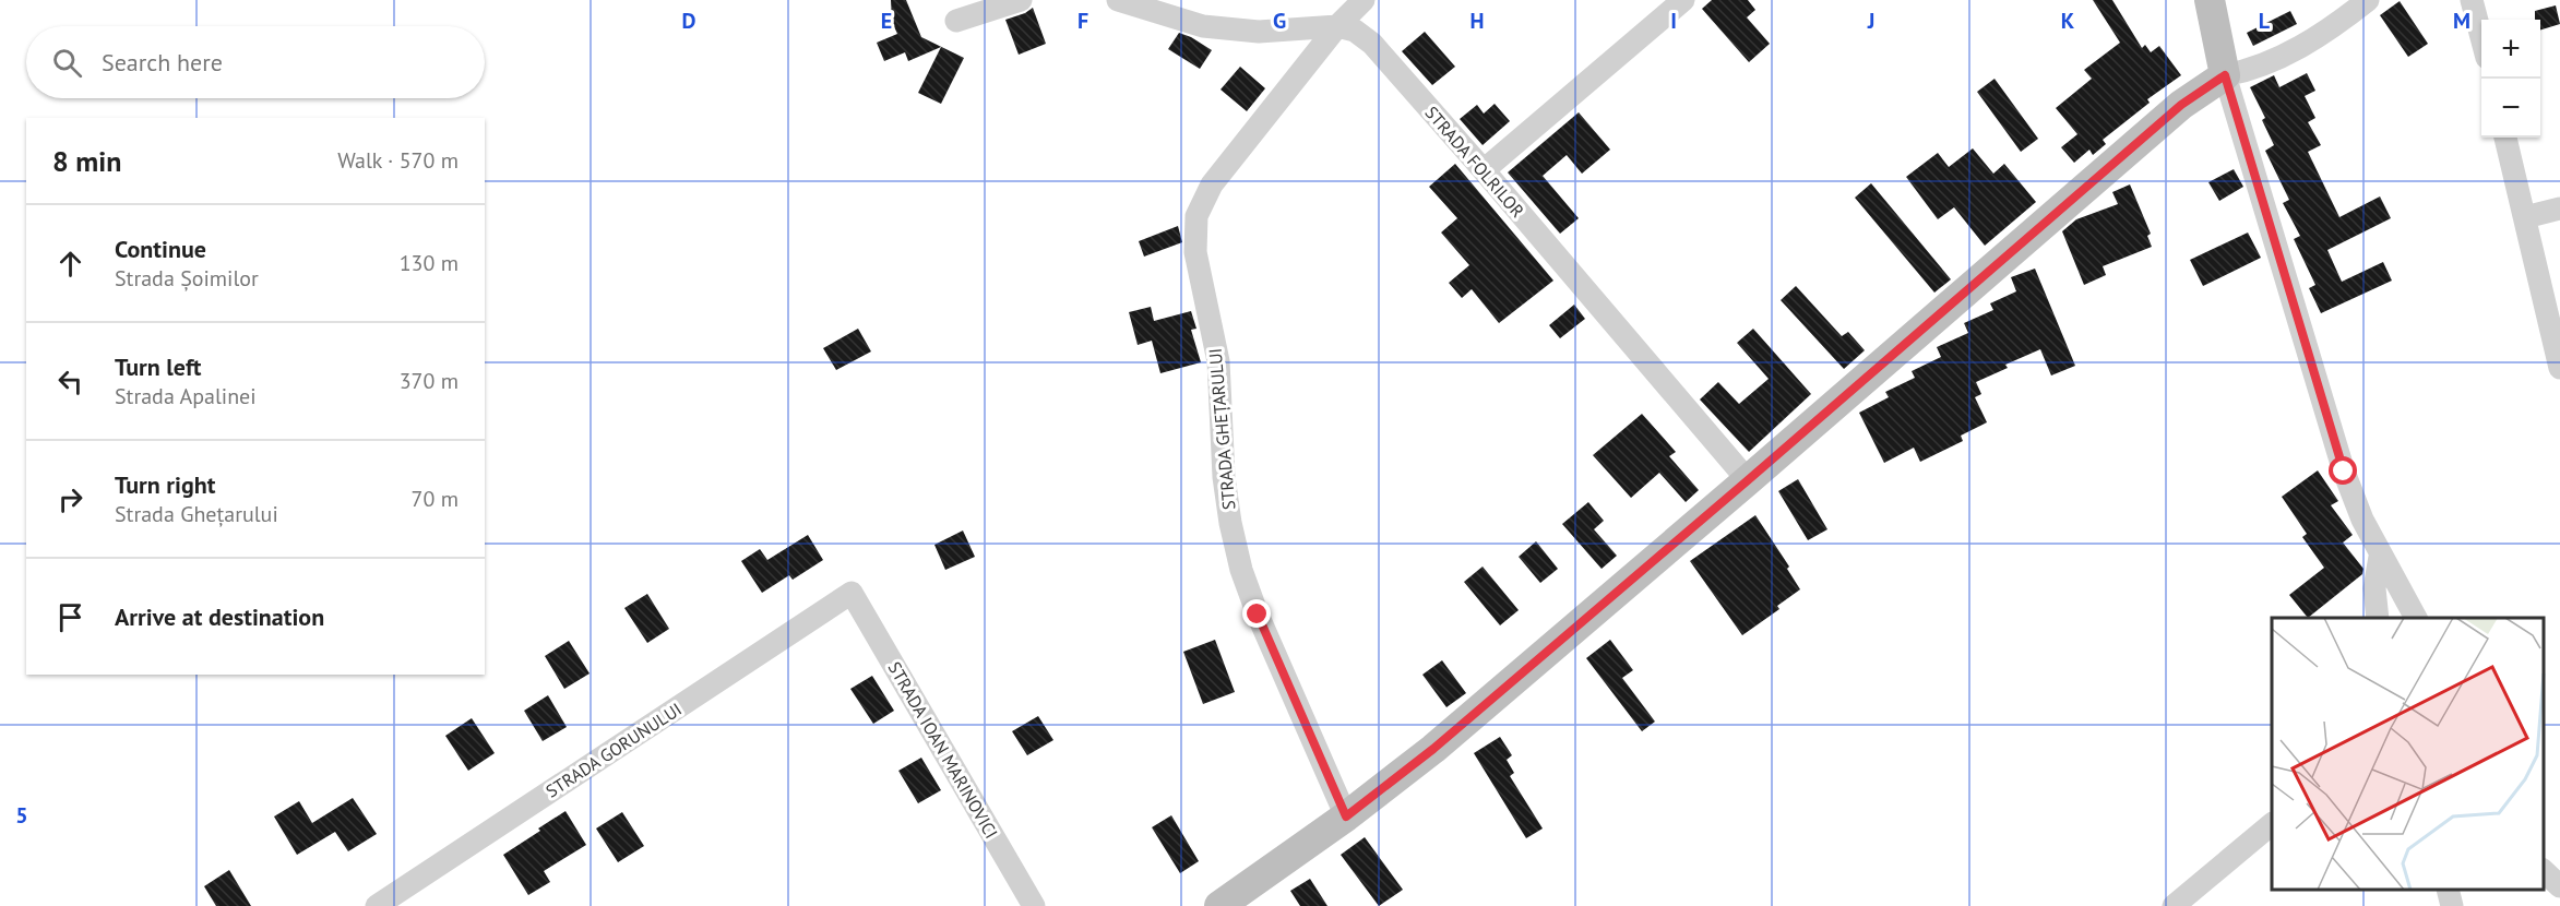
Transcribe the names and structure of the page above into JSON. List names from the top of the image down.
{
  "streets": {
    "street": [
      "STRADA FOLRILOR",
      "STRADA GHEȚARULUI",
      "STRADA GORUNULUI",
      "STRADA IOAN MARINOVICI"
    ]
  },
  "crossings": [
    ["STRADA FOLRILOR", "STRADA GHEȚARULUI"],
    ["STRADA GORUNULUI", "STRADA IOAN MARINOVICI"]
  ],
  "page": {
    "map_buttons": ["+", "−"],
    "search": "Search here",
    "heading": ["8 min", "Walk · 570 m"],
    "list": [
      ["Continue", "Strada Șoimilor", "130 m"],
      ["Turn left", "Strada Apalinei", "370 m"],
      ["Turn right", "Strada Ghețarului", "70 m"],
      "Arrive at destination"
    ]
  },
  "grid": {
    "columns": [
      "D",
      "E",
      "F",
      "G",
      "H",
      "I",
      "J",
      "K",
      "L",
      "M"
    ],
    "rows": ["5"]
  }
}
